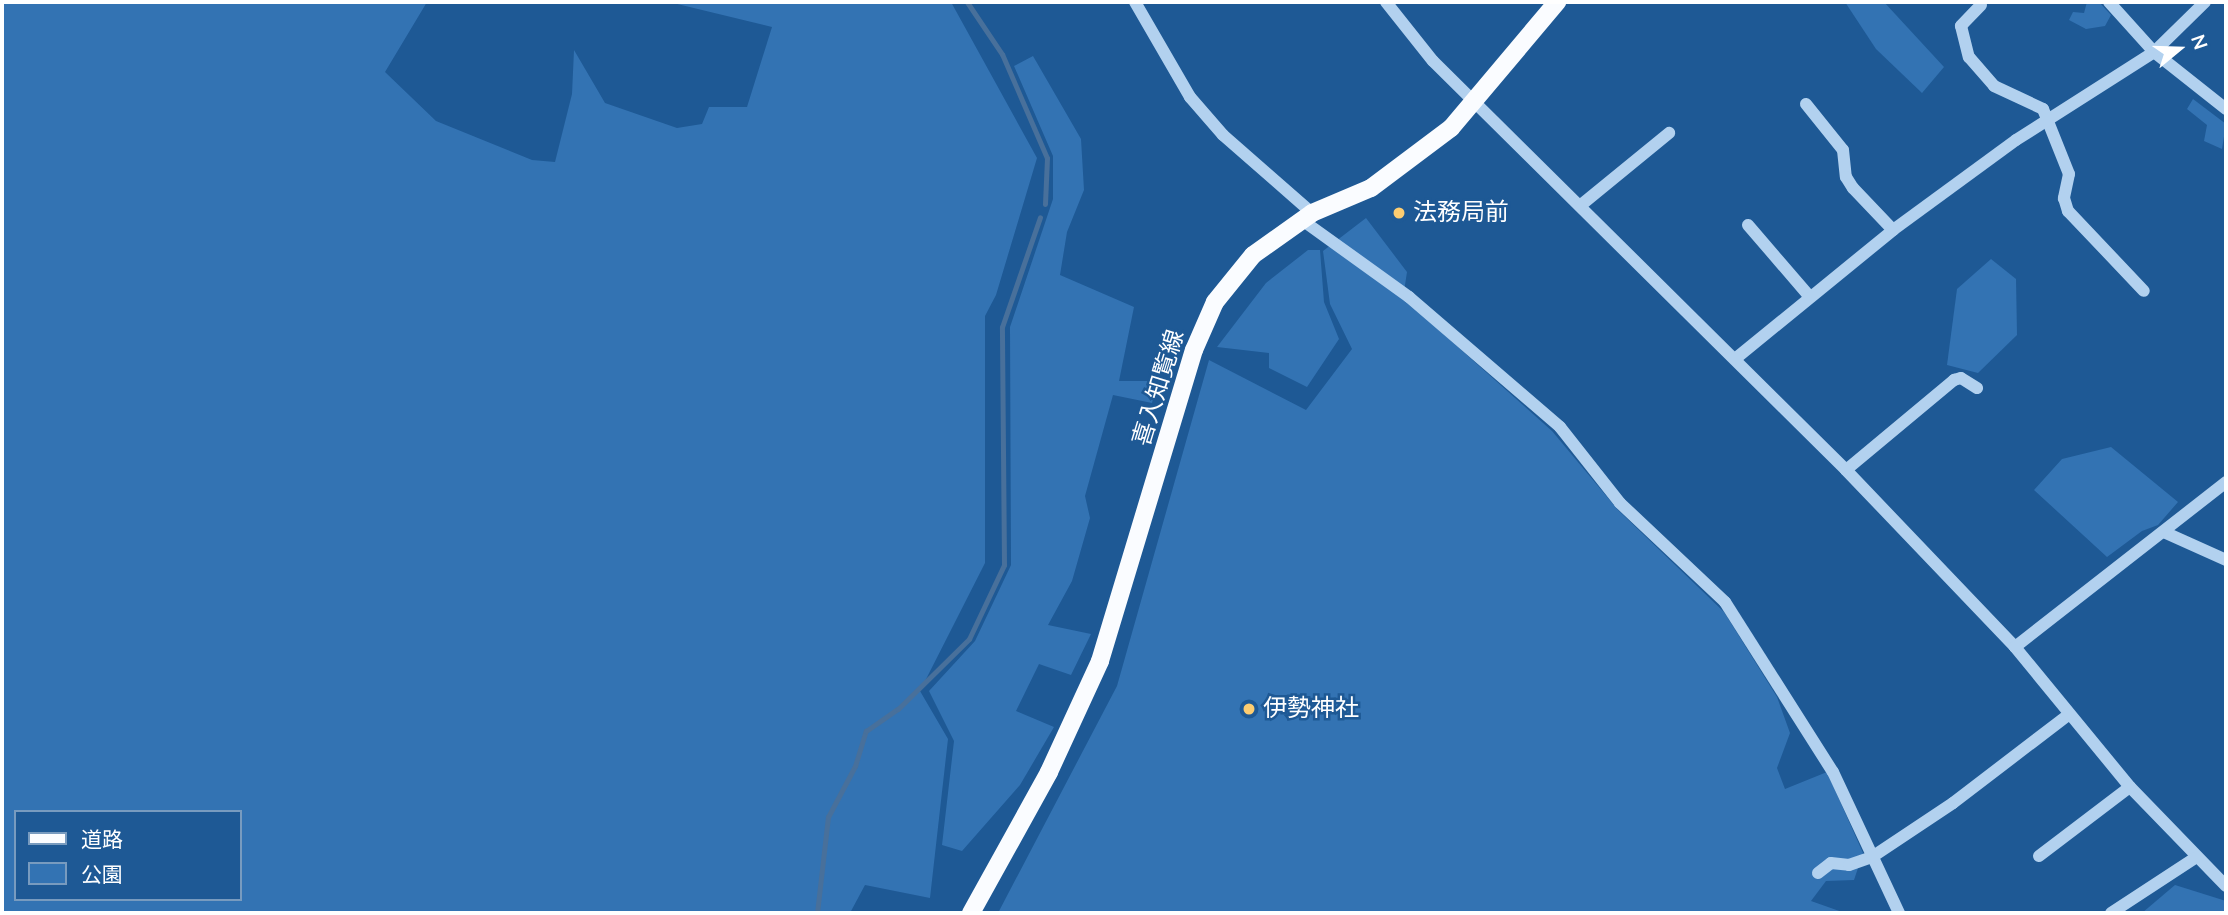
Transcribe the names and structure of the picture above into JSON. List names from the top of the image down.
{
  "streets": {
    "main road": ["喜入知覧線"]
  },
  "places": ["法務局前", "伊勢神社"],
  "legend": ["道路", "公園"],
  "north": "right"
}
